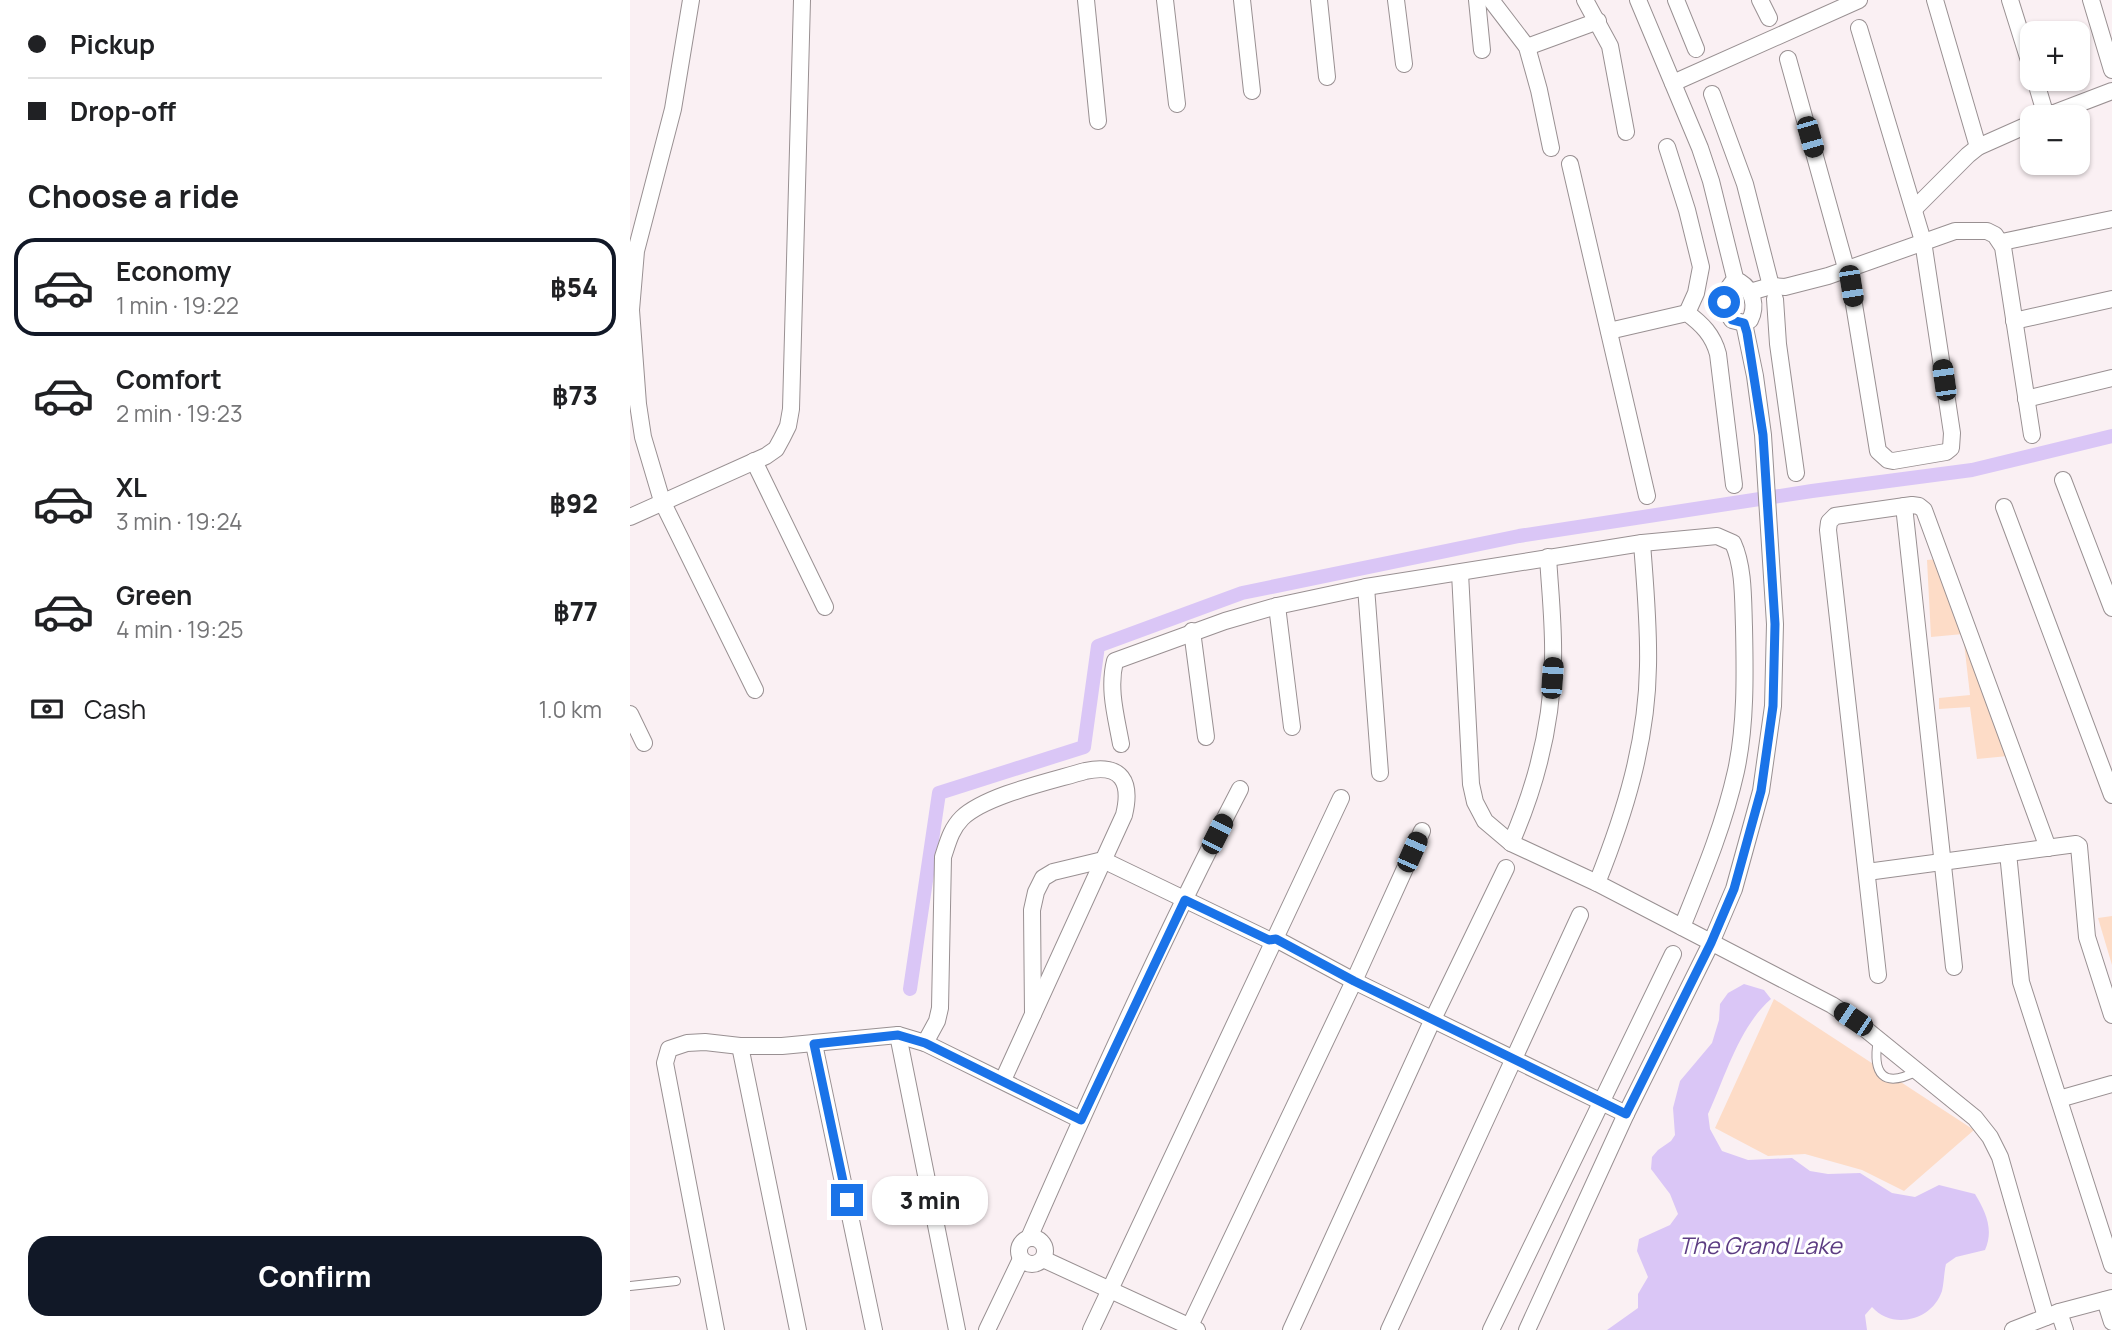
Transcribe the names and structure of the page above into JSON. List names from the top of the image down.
{
  "water": ["The Grand Lake"],
  "page": {
    "banner": ["Pickup", "Drop-off"],
    "map_buttons": ["+", "−"],
    "heading": "Choose a ride",
    "list": [
      {
        "name": "Economy",
        "note": "1 min · 19:22",
        "value": "฿54"
      },
      {
        "name": "Comfort",
        "note": "2 min · 19:23",
        "value": "฿73"
      },
      {
        "name": "XL",
        "note": "3 min · 19:24",
        "value": "฿92"
      },
      {
        "name": "Green",
        "note": "4 min · 19:25",
        "value": "฿77"
      }
    ],
    "pay": ["Cash", "1.0 km"],
    "bubble": "3 min",
    "buttons": "Confirm"
  }
}
